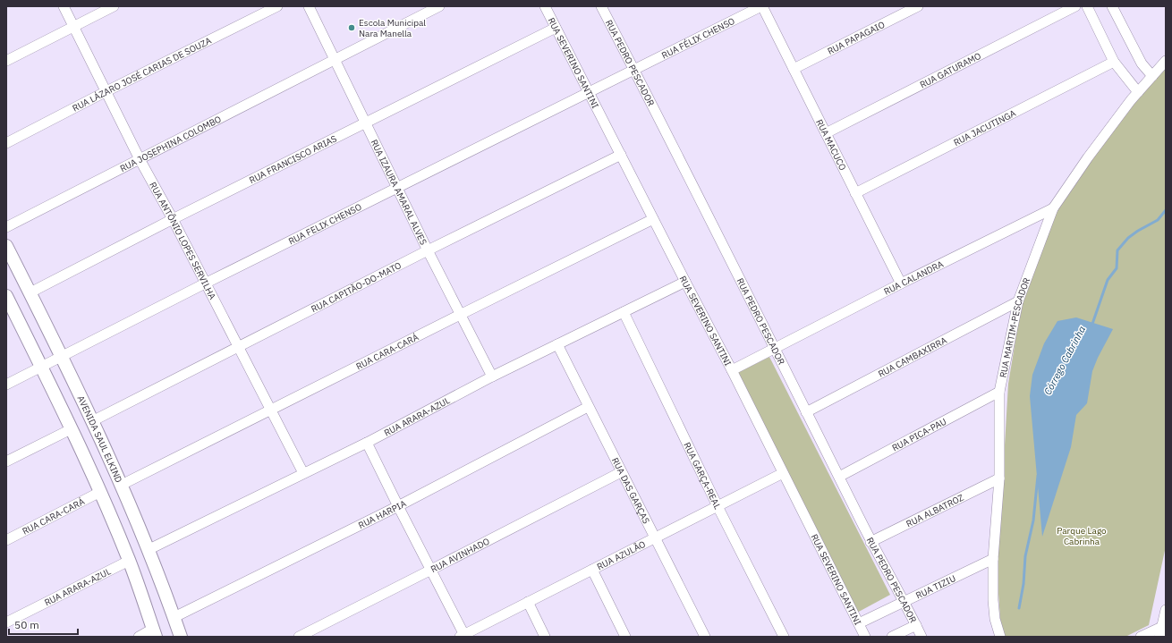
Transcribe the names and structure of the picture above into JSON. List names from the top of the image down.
{
  "streets": {
    "main road": ["AVENIDA SAUL ELKIND"],
    "street": [
      "RUA FÉLIX CHENSO",
      "RUA PAPAGAIO",
      "RUA PEDRO PESCADOR",
      "RUA SEVERINO SANTINI",
      "RUA GATURAMO",
      "RUA LÁZARO JOSÉ CARIAS DE SOUZA",
      "RUA JACUTINGA",
      "RUA JOSEPHINA COLOMBO",
      "RUA MACUCO",
      "RUA FRANCISCO ARIAS",
      "RUA IZAURA AMARAL ALVES",
      "RUA FELIX CHENSO",
      "RUA ANTÔNIO LOPES SERVILHA",
      "RUA CALANDRA",
      "RUA CAPITÃO-DO-MATO",
      "RUA MARTIM-PESCADOR",
      "RUA CARA-CARÁ",
      "RUA CAMBAXIRRA",
      "RUA ARARA-AZUL",
      "RUA PICA-PAU",
      "RUA GARÇA-REAL",
      "RUA DAS GARÇAS",
      "RUA ALBATROZ",
      "RUA HARPIA",
      "RUA AVINHADO",
      "RUA AZULÃO",
      "RUA TIZIU"
    ]
  },
  "crossings": [
    ["RUA FÉLIX CHENSO", "RUA PEDRO PESCADOR"],
    ["RUA FÉLIX CHENSO", "RUA SEVERINO SANTINI"],
    ["RUA FÉLIX CHENSO", "RUA MACUCO"],
    ["RUA FÉLIX CHENSO", "RUA FELIX CHENSO"],
    ["RUA PAPAGAIO", "RUA MACUCO"],
    ["RUA PEDRO PESCADOR", "RUA CALANDRA"],
    ["RUA PEDRO PESCADOR", "RUA CAMBAXIRRA"],
    ["RUA PEDRO PESCADOR", "RUA PICA-PAU"],
    ["RUA PEDRO PESCADOR", "RUA ALBATROZ"],
    ["RUA PEDRO PESCADOR", "RUA TIZIU"],
    ["RUA SEVERINO SANTINI", "RUA FRANCISCO ARIAS"],
    ["RUA SEVERINO SANTINI", "RUA FELIX CHENSO"],
    ["RUA SEVERINO SANTINI", "RUA CALANDRA"],
    ["RUA SEVERINO SANTINI", "RUA CAPITÃO-DO-MATO"],
    ["RUA SEVERINO SANTINI", "RUA CARA-CARÁ"],
    ["RUA SEVERINO SANTINI", "RUA ARARA-AZUL"],
    ["RUA SEVERINO SANTINI", "RUA AZULÃO"],
    ["RUA SEVERINO SANTINI", "RUA TIZIU"],
    ["RUA GATURAMO", "RUA MACUCO"],
    ["RUA LÁZARO JOSÉ CARIAS DE SOUZA", "RUA ANTÔNIO LOPES SERVILHA"],
    ["RUA JACUTINGA", "RUA MACUCO"],
    ["RUA JOSEPHINA COLOMBO", "RUA IZAURA AMARAL ALVES"],
    ["RUA JOSEPHINA COLOMBO", "RUA ANTÔNIO LOPES SERVILHA"],
    ["RUA MACUCO", "RUA CALANDRA"],
    ["RUA FRANCISCO ARIAS", "RUA IZAURA AMARAL ALVES"],
    ["RUA FRANCISCO ARIAS", "RUA ANTÔNIO LOPES SERVILHA"],
    ["RUA FRANCISCO ARIAS", "AVENIDA SAUL ELKIND"],
    ["RUA IZAURA AMARAL ALVES", "RUA FELIX CHENSO"],
    ["RUA IZAURA AMARAL ALVES", "RUA CAPITÃO-DO-MATO"],
    ["RUA IZAURA AMARAL ALVES", "RUA CARA-CARÁ"],
    ["RUA IZAURA AMARAL ALVES", "RUA ARARA-AZUL"],
    ["RUA FELIX CHENSO", "RUA ANTÔNIO LOPES SERVILHA"],
    ["RUA FELIX CHENSO", "AVENIDA SAUL ELKIND"],
    ["RUA ANTÔNIO LOPES SERVILHA", "RUA CAPITÃO-DO-MATO"],
    ["RUA ANTÔNIO LOPES SERVILHA", "RUA CARA-CARÁ"],
    ["RUA ANTÔNIO LOPES SERVILHA", "RUA ARARA-AZUL"],
    ["RUA CALANDRA", "RUA MARTIM-PESCADOR"],
    ["RUA CAPITÃO-DO-MATO", "AVENIDA SAUL ELKIND"],
    ["RUA MARTIM-PESCADOR", "RUA CAMBAXIRRA"],
    ["RUA MARTIM-PESCADOR", "RUA PICA-PAU"],
    ["RUA MARTIM-PESCADOR", "RUA ALBATROZ"],
    ["RUA MARTIM-PESCADOR", "RUA TIZIU"],
    ["RUA CARA-CARÁ", "AVENIDA SAUL ELKIND"],
    ["RUA ARARA-AZUL", "AVENIDA SAUL ELKIND"],
    ["RUA ARARA-AZUL", "RUA GARÇA-REAL"],
    ["RUA ARARA-AZUL", "RUA DAS GARÇAS"],
    ["AVENIDA SAUL ELKIND", "RUA HARPIA"],
    ["RUA GARÇA-REAL", "RUA AZULÃO"],
    ["RUA DAS GARÇAS", "RUA HARPIA"],
    ["RUA DAS GARÇAS", "RUA AVINHADO"],
    ["RUA DAS GARÇAS", "RUA AZULÃO"]
  ],
  "water": ["Córrego Cabrinha"],
  "parks": ["Parque Lago Cabrinha"],
  "places": ["Escola Municipal Nara Manella"],
  "scale_bar": "50 m"
}
